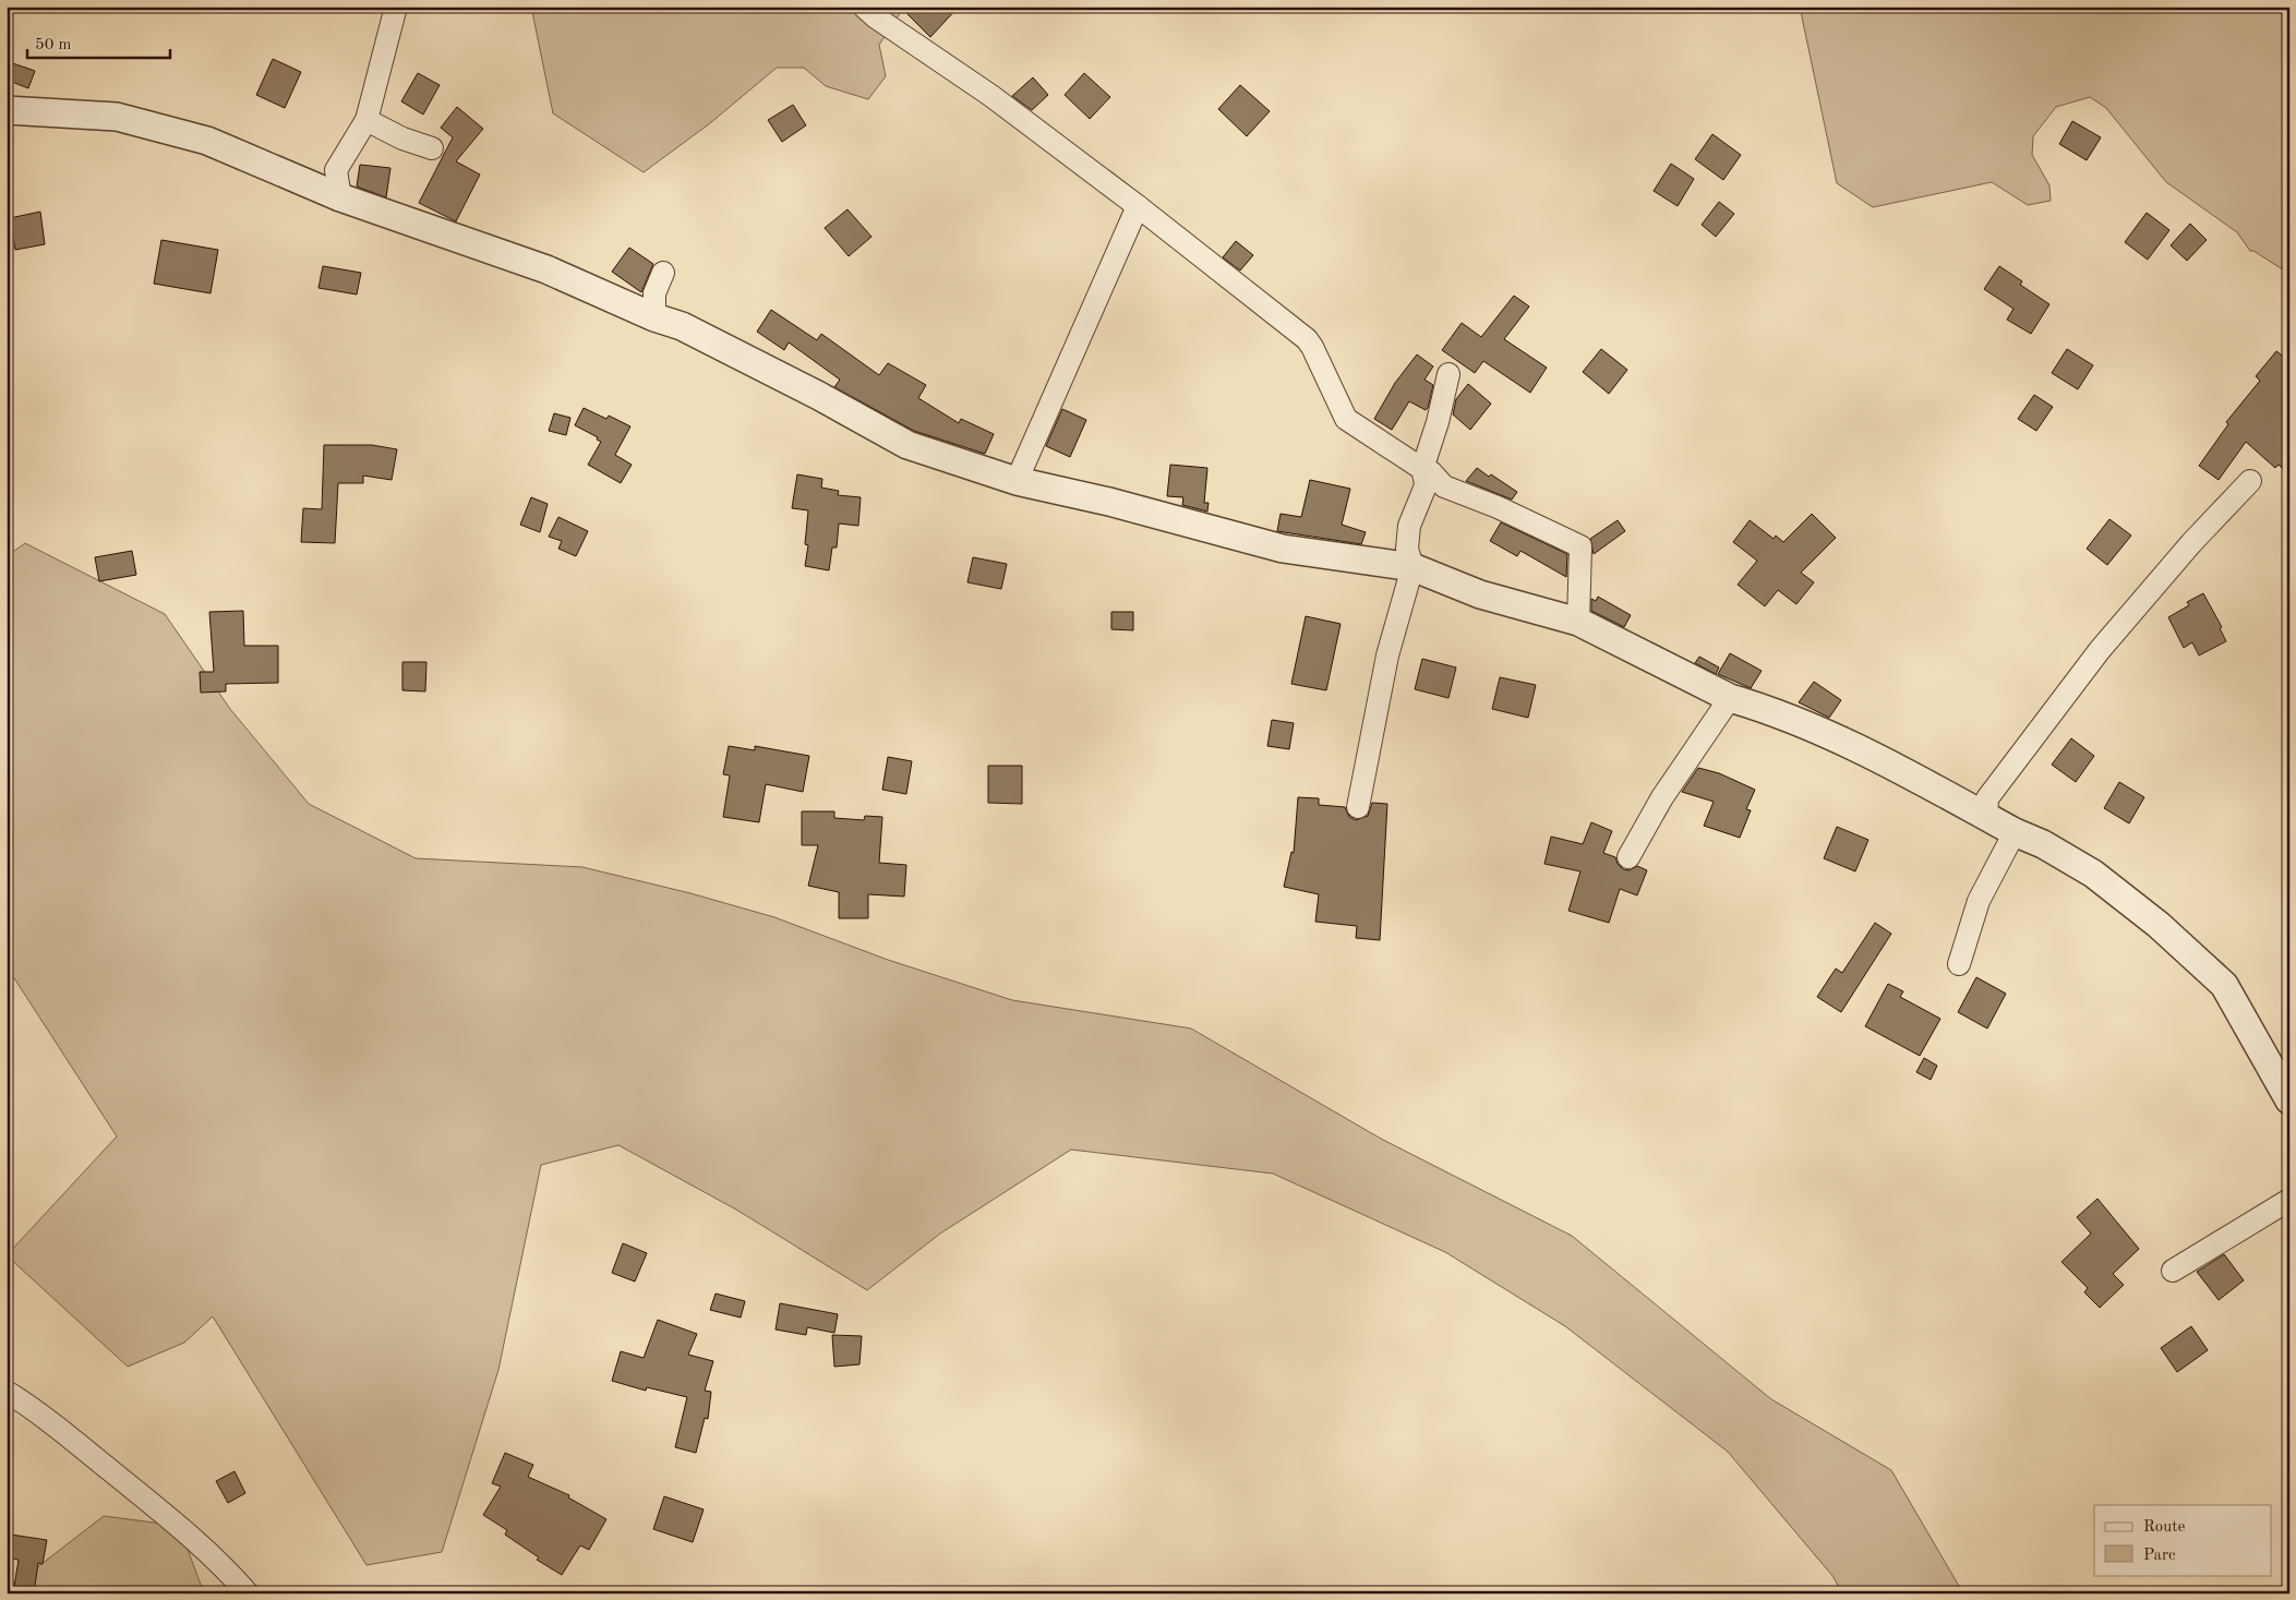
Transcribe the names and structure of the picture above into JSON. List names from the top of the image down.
{
  "legend": ["Route", "Parc"],
  "scale_bar": "50 m"
}
